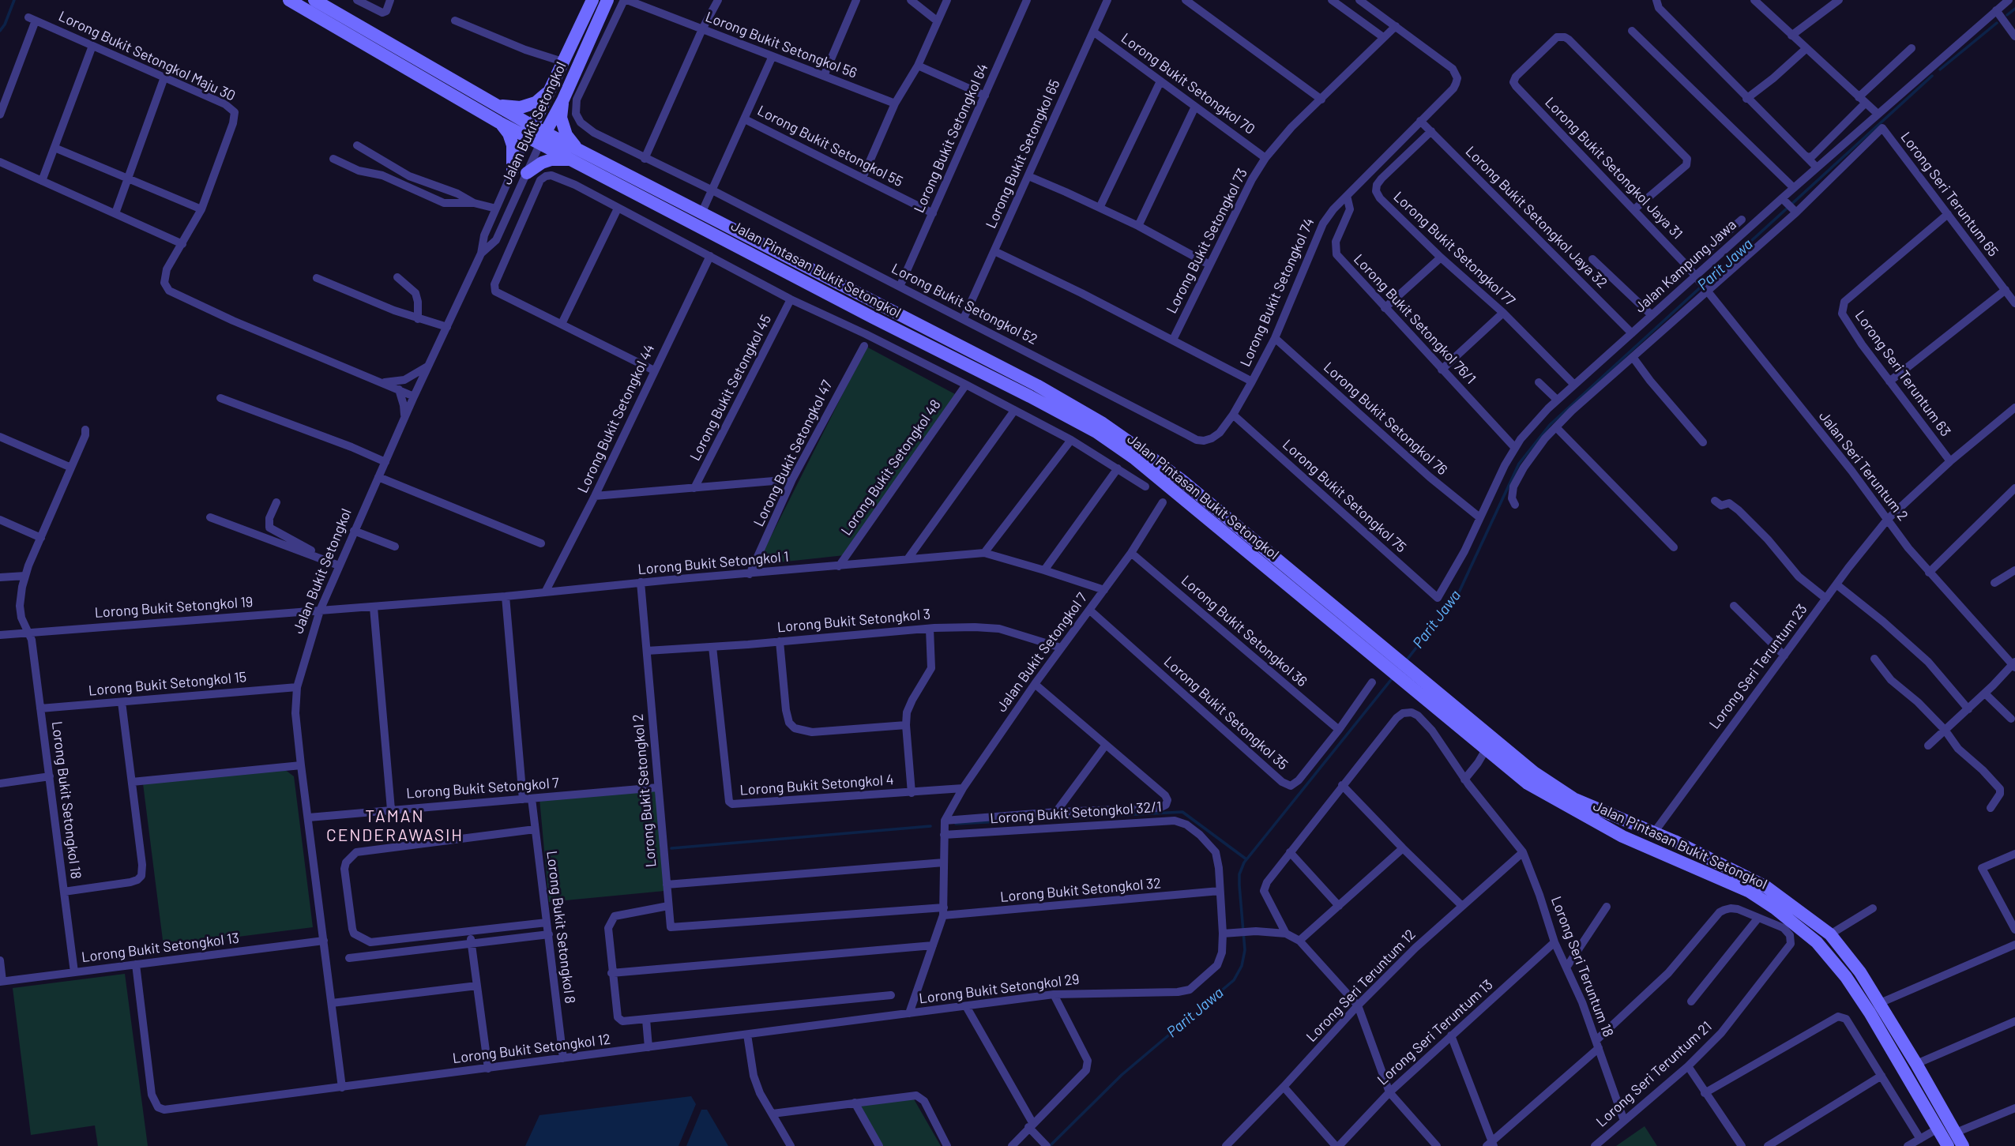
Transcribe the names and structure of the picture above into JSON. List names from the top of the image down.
{
  "streets": {
    "main road": ["Jalan Bukit Setongkol", "Jalan Pintasan Bukit Setongkol"],
    "street": [
      "Lorong Bukit Setongkol 56",
      "Lorong Bukit Setongkol Maju 30",
      "Lorong Bukit Setongkol 70",
      "Lorong Bukit Setongkol 64",
      "Lorong Bukit Setongkol 55",
      "Lorong Bukit Setongkol 65",
      "Lorong Bukit Setongkol Jaya 31",
      "Lorong Seri Teruntum 65",
      "Lorong Bukit Setongkol Jaya 32",
      "Lorong Bukit Setongkol 73",
      "Lorong Bukit Setongkol 77",
      "Jalan Kampung Jawa",
      "Lorong Bukit Setongkol 74",
      "Lorong Bukit Setongkol 52",
      "Lorong Bukit Setongkol 76/1",
      "Lorong Seri Teruntum 63",
      "Lorong Bukit Setongkol 45",
      "Lorong Bukit Setongkol 44",
      "Lorong Bukit Setongkol 76",
      "Lorong Bukit Setongkol 47",
      "Jalan Seri Teruntum 2",
      "Lorong Bukit Setongkol 48",
      "Lorong Bukit Setongkol 75",
      "Lorong Bukit Setongkol 1",
      "Lorong Bukit Setongkol 19",
      "Lorong Bukit Setongkol 3",
      "Lorong Bukit Setongkol 36",
      "Jalan Bukit Setongkol 7",
      "Lorong Seri Teruntum 23",
      "Lorong Bukit Setongkol 15",
      "Lorong Bukit Setongkol 35",
      "Lorong Bukit Setongkol 4",
      "Lorong Bukit Setongkol 7",
      "Lorong Bukit Setongkol 2",
      "Lorong Bukit Setongkol 18",
      "Lorong Bukit Setongkol 32/1",
      "Lorong Bukit Setongkol 32",
      "Lorong Bukit Setongkol 8",
      "Lorong Bukit Setongkol 13",
      "Lorong Seri Teruntum 18",
      "Lorong Seri Teruntum 12",
      "Lorong Bukit Setongkol 29",
      "Lorong Seri Teruntum 13",
      "Lorong Bukit Setongkol 12",
      "Lorong Seri Teruntum 21"
    ]
  },
  "crossings": [
    ["Lorong Bukit Setongkol 56", "Lorong Bukit Setongkol 52"],
    ["Lorong Bukit Setongkol 70", "Lorong Bukit Setongkol 65"],
    ["Lorong Bukit Setongkol 70", "Lorong Bukit Setongkol 73"],
    ["Jalan Bukit Setongkol", "Jalan Pintasan Bukit Setongkol"],
    ["Jalan Bukit Setongkol", "Lorong Bukit Setongkol 1"],
    ["Jalan Bukit Setongkol", "Lorong Bukit Setongkol 19"],
    ["Jalan Bukit Setongkol", "Lorong Bukit Setongkol 15"],
    ["Jalan Bukit Setongkol", "Lorong Bukit Setongkol 7"],
    ["Jalan Bukit Setongkol", "Lorong Bukit Setongkol 13"],
    ["Jalan Bukit Setongkol", "Lorong Bukit Setongkol 12"],
    ["Lorong Bukit Setongkol 64", "Lorong Bukit Setongkol 55"],
    ["Lorong Bukit Setongkol 64", "Lorong Bukit Setongkol 52"],
    ["Lorong Bukit Setongkol 65", "Lorong Bukit Setongkol 52"],
    ["Lorong Bukit Setongkol Jaya 31", "Jalan Kampung Jawa"],
    ["Lorong Bukit Setongkol Jaya 31", "Jalan Seri Teruntum 2"],
    ["Lorong Seri Teruntum 65", "Jalan Kampung Jawa"],
    ["Lorong Seri Teruntum 65", "Lorong Seri Teruntum 63"],
    ["Lorong Bukit Setongkol Jaya 32", "Lorong Bukit Setongkol 77"],
    ["Lorong Bukit Setongkol Jaya 32", "Jalan Kampung Jawa"],
    ["Lorong Bukit Setongkol Jaya 32", "Lorong Bukit Setongkol 74"],
    ["Lorong Bukit Setongkol 73", "Lorong Bukit Setongkol 74"],
    ["Lorong Bukit Setongkol 77", "Jalan Kampung Jawa"],
    ["Jalan Kampung Jawa", "Lorong Bukit Setongkol 76/1"],
    ["Jalan Kampung Jawa", "Lorong Bukit Setongkol 76"],
    ["Jalan Kampung Jawa", "Jalan Seri Teruntum 2"],
    ["Jalan Kampung Jawa", "Lorong Bukit Setongkol 75"],
    ["Jalan Pintasan Bukit Setongkol", "Lorong Bukit Setongkol 47"],
    ["Jalan Pintasan Bukit Setongkol", "Lorong Seri Teruntum 23"],
    ["Lorong Bukit Setongkol 74", "Lorong Bukit Setongkol 52"],
    ["Lorong Bukit Setongkol 74", "Lorong Bukit Setongkol 76/1"],
    ["Lorong Bukit Setongkol 74", "Lorong Bukit Setongkol 76"],
    ["Lorong Bukit Setongkol 74", "Lorong Bukit Setongkol 75"],
    ["Lorong Seri Teruntum 63", "Lorong Seri Teruntum 23"],
    ["Lorong Bukit Setongkol 44", "Lorong Bukit Setongkol 1"],
    ["Lorong Bukit Setongkol 47", "Lorong Bukit Setongkol 1"],
    ["Jalan Seri Teruntum 2", "Lorong Seri Teruntum 23"],
    ["Lorong Bukit Setongkol 48", "Lorong Bukit Setongkol 1"],
    ["Lorong Bukit Setongkol 1", "Lorong Bukit Setongkol 19"],
    ["Lorong Bukit Setongkol 1", "Jalan Bukit Setongkol 7"],
    ["Lorong Bukit Setongkol 1", "Lorong Bukit Setongkol 2"],
    ["Lorong Bukit Setongkol 1", "Lorong Bukit Setongkol 8"],
    ["Lorong Bukit Setongkol 19", "Lorong Bukit Setongkol 18"],
    ["Lorong Bukit Setongkol 3", "Jalan Bukit Setongkol 7"],
    ["Lorong Bukit Setongkol 3", "Lorong Bukit Setongkol 4"],
    ["Lorong Bukit Setongkol 3", "Lorong Bukit Setongkol 2"],
    ["Lorong Bukit Setongkol 36", "Jalan Bukit Setongkol 7"],
    ["Lorong Bukit Setongkol 36", "Lorong Bukit Setongkol 35"],
    ["Jalan Bukit Setongkol 7", "Lorong Bukit Setongkol 35"],
    ["Jalan Bukit Setongkol 7", "Lorong Bukit Setongkol 4"],
    ["Lorong Bukit Setongkol 15", "Lorong Bukit Setongkol 18"],
    ["Lorong Bukit Setongkol 7", "Lorong Bukit Setongkol 2"],
    ["Lorong Bukit Setongkol 7", "Lorong Bukit Setongkol 8"],
    ["Lorong Bukit Setongkol 18", "Lorong Bukit Setongkol 13"],
    ["Lorong Bukit Setongkol 32/1", "Lorong Bukit Setongkol 32"],
    ["Lorong Bukit Setongkol 32/1", "Lorong Bukit Setongkol 29"],
    ["Lorong Bukit Setongkol 8", "Lorong Bukit Setongkol 12"],
    ["Lorong Bukit Setongkol 13", "Lorong Bukit Setongkol 12"],
    ["Lorong Seri Teruntum 18", "Lorong Seri Teruntum 12"],
    ["Lorong Seri Teruntum 18", "Lorong Seri Teruntum 13"],
    ["Lorong Seri Teruntum 18", "Lorong Seri Teruntum 21"],
    ["Lorong Bukit Setongkol 29", "Lorong Bukit Setongkol 12"]
  ],
  "districts": ["TAMAN CENDERAWASIH"],
  "water": ["Parit Jawa"]
}
